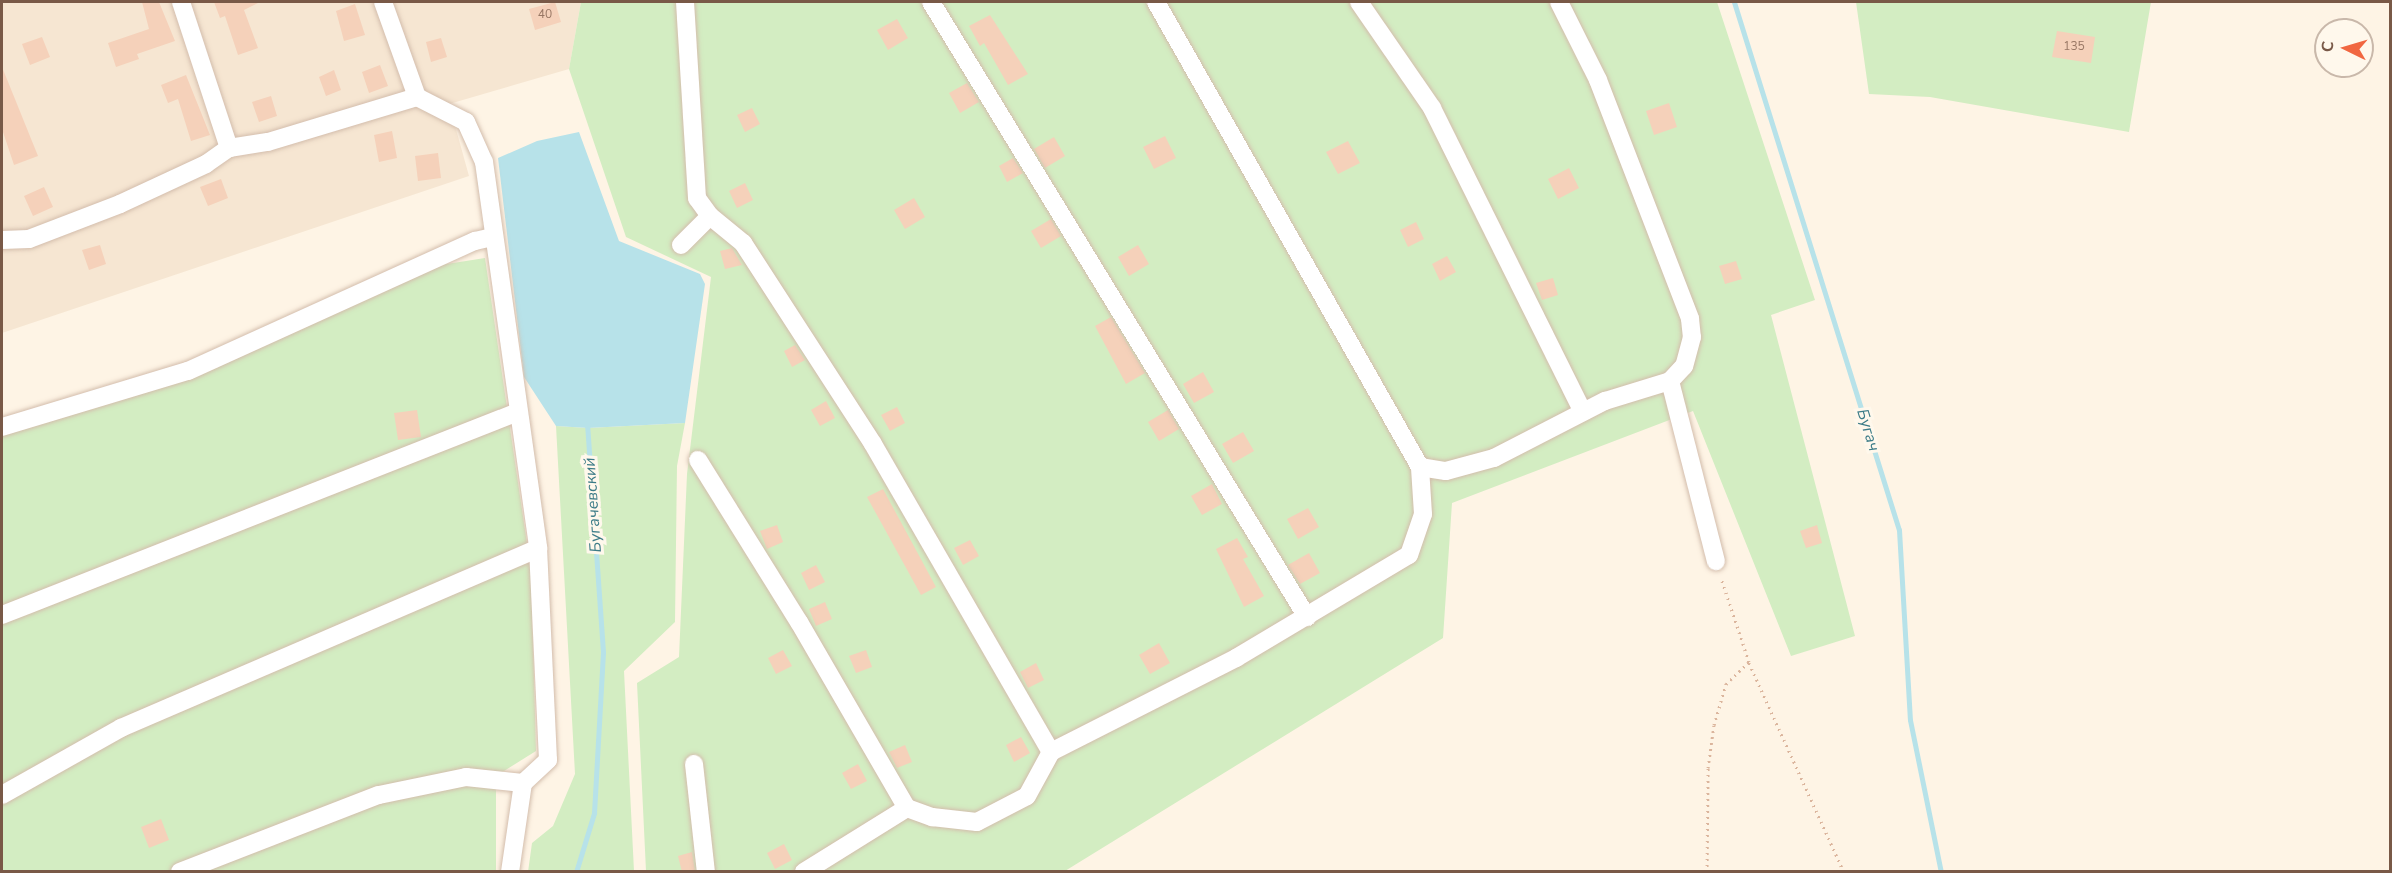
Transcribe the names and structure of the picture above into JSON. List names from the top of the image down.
{
  "water": ["Бугач", "Бугачевский"],
  "house_numbers": ["40", "135"],
  "north": "left"
}
